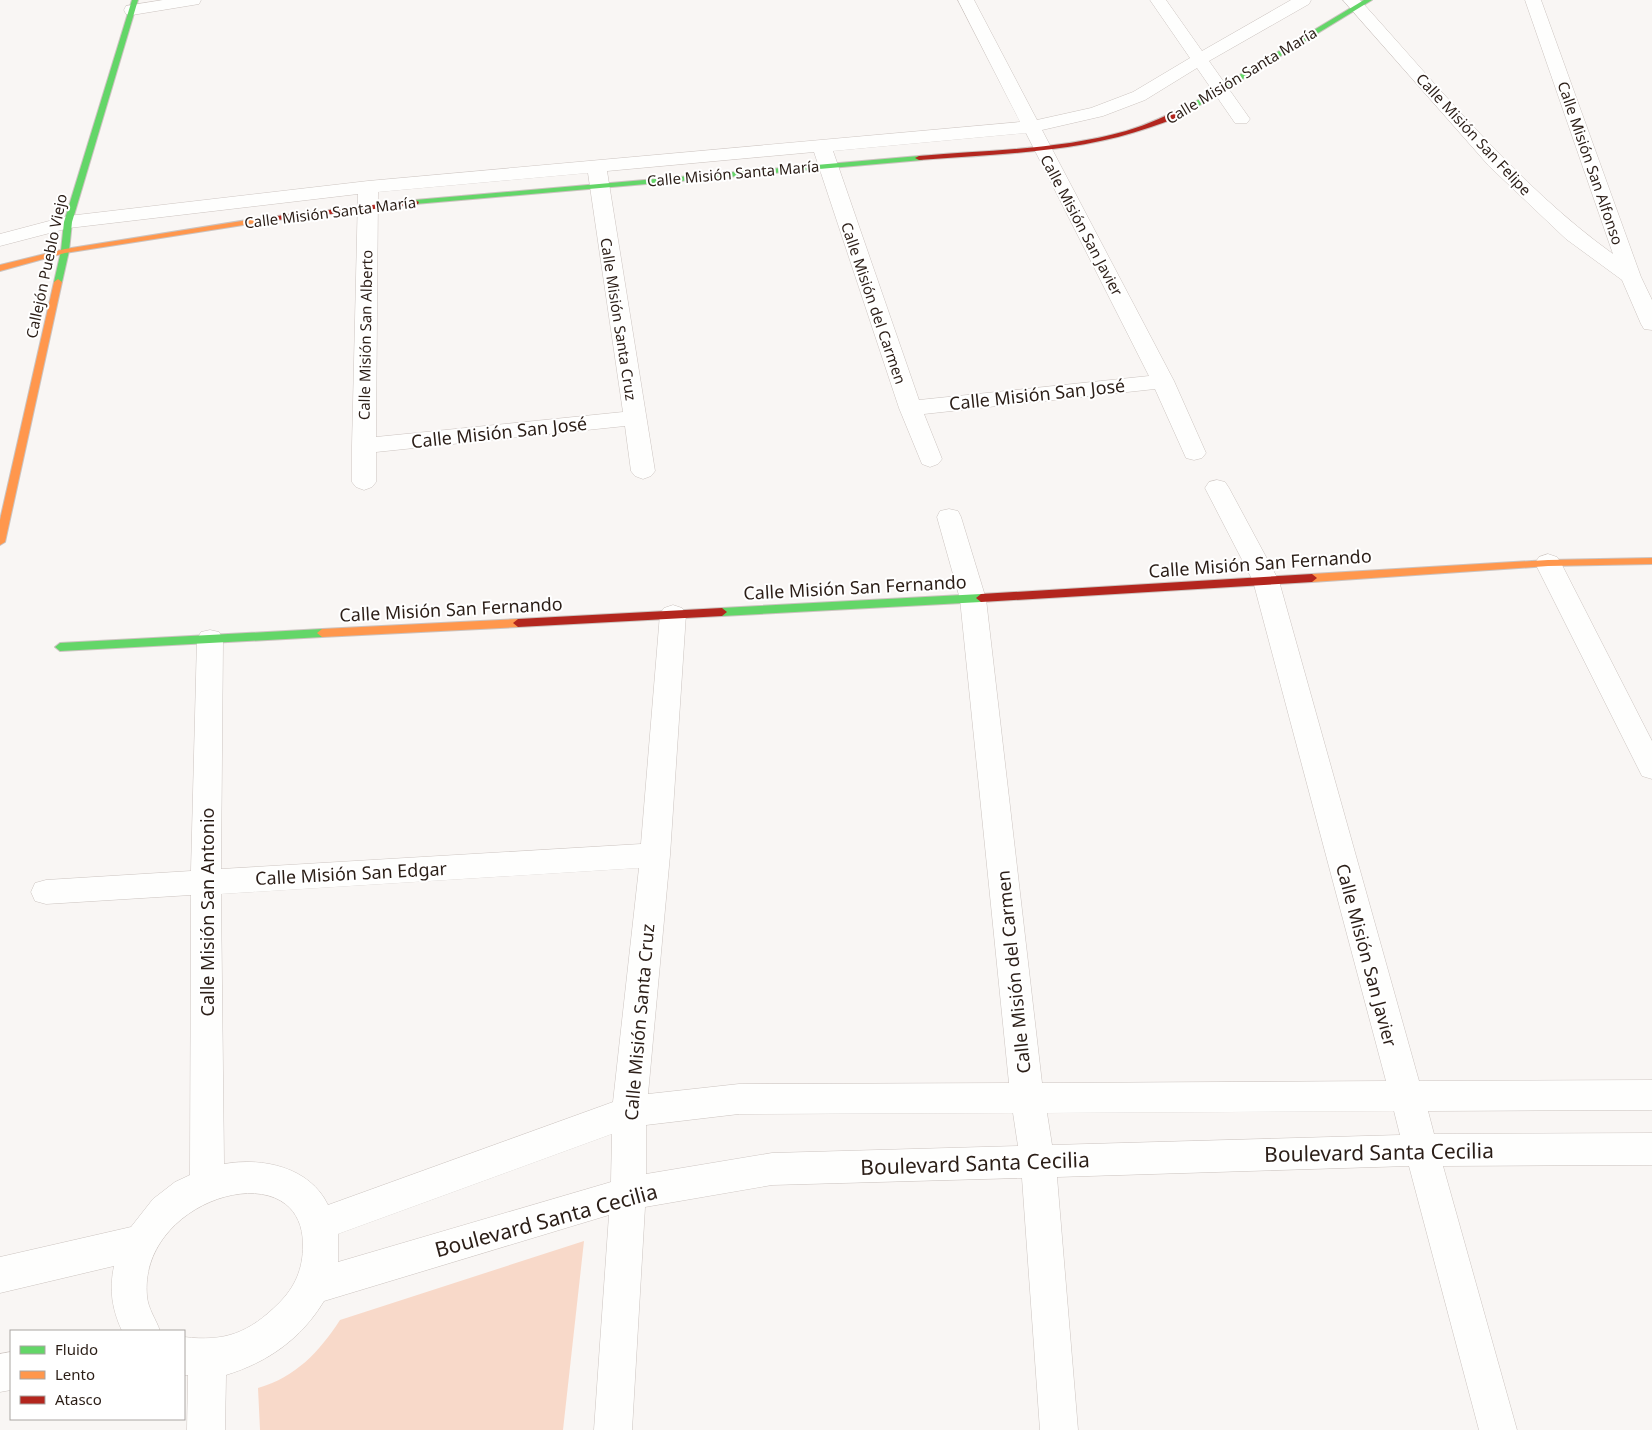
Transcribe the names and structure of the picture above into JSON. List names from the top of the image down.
{
  "streets": {
    "street": [
      "Calle Misión Santa María",
      "Calle Misión San Felipe",
      "Calle Misión San Alfonso",
      "Calle Misión San Javier",
      "Callejón Pueblo Viejo",
      "Calle Misión del Carmen",
      "Calle Misión Santa Cruz",
      "Calle Misión San Alberto",
      "Calle Misión San José",
      "Calle Misión San Fernando",
      "Calle Misión San Edgar",
      "Calle Misión San Antonio",
      "Boulevard Santa Cecilia"
    ]
  },
  "crossings": [
    ["Calle Misión Santa María", "Calle Misión San Felipe"],
    ["Calle Misión Santa María", "Calle Misión San Javier"],
    ["Calle Misión Santa María", "Callejón Pueblo Viejo"],
    ["Calle Misión Santa María", "Calle Misión del Carmen"],
    ["Calle Misión Santa María", "Calle Misión Santa Cruz"],
    ["Calle Misión Santa María", "Calle Misión San Alberto"],
    ["Calle Misión San Felipe", "Calle Misión San Alfonso"],
    ["Calle Misión San Javier", "Calle Misión San José"],
    ["Calle Misión San Javier", "Calle Misión San Fernando"],
    ["Calle Misión San Javier", "Boulevard Santa Cecilia"],
    ["Calle Misión del Carmen", "Calle Misión San José"],
    ["Calle Misión del Carmen", "Calle Misión San Fernando"],
    ["Calle Misión del Carmen", "Boulevard Santa Cecilia"],
    ["Calle Misión Santa Cruz", "Calle Misión San José"],
    ["Calle Misión Santa Cruz", "Calle Misión San Fernando"],
    ["Calle Misión Santa Cruz", "Calle Misión San Edgar"],
    ["Calle Misión Santa Cruz", "Boulevard Santa Cecilia"],
    ["Calle Misión San Alberto", "Calle Misión San José"],
    ["Calle Misión San Fernando", "Calle Misión San Antonio"],
    ["Calle Misión San Edgar", "Calle Misión San Antonio"]
  ],
  "legend": ["Fluido", "Lento", "Atasco"]
}
